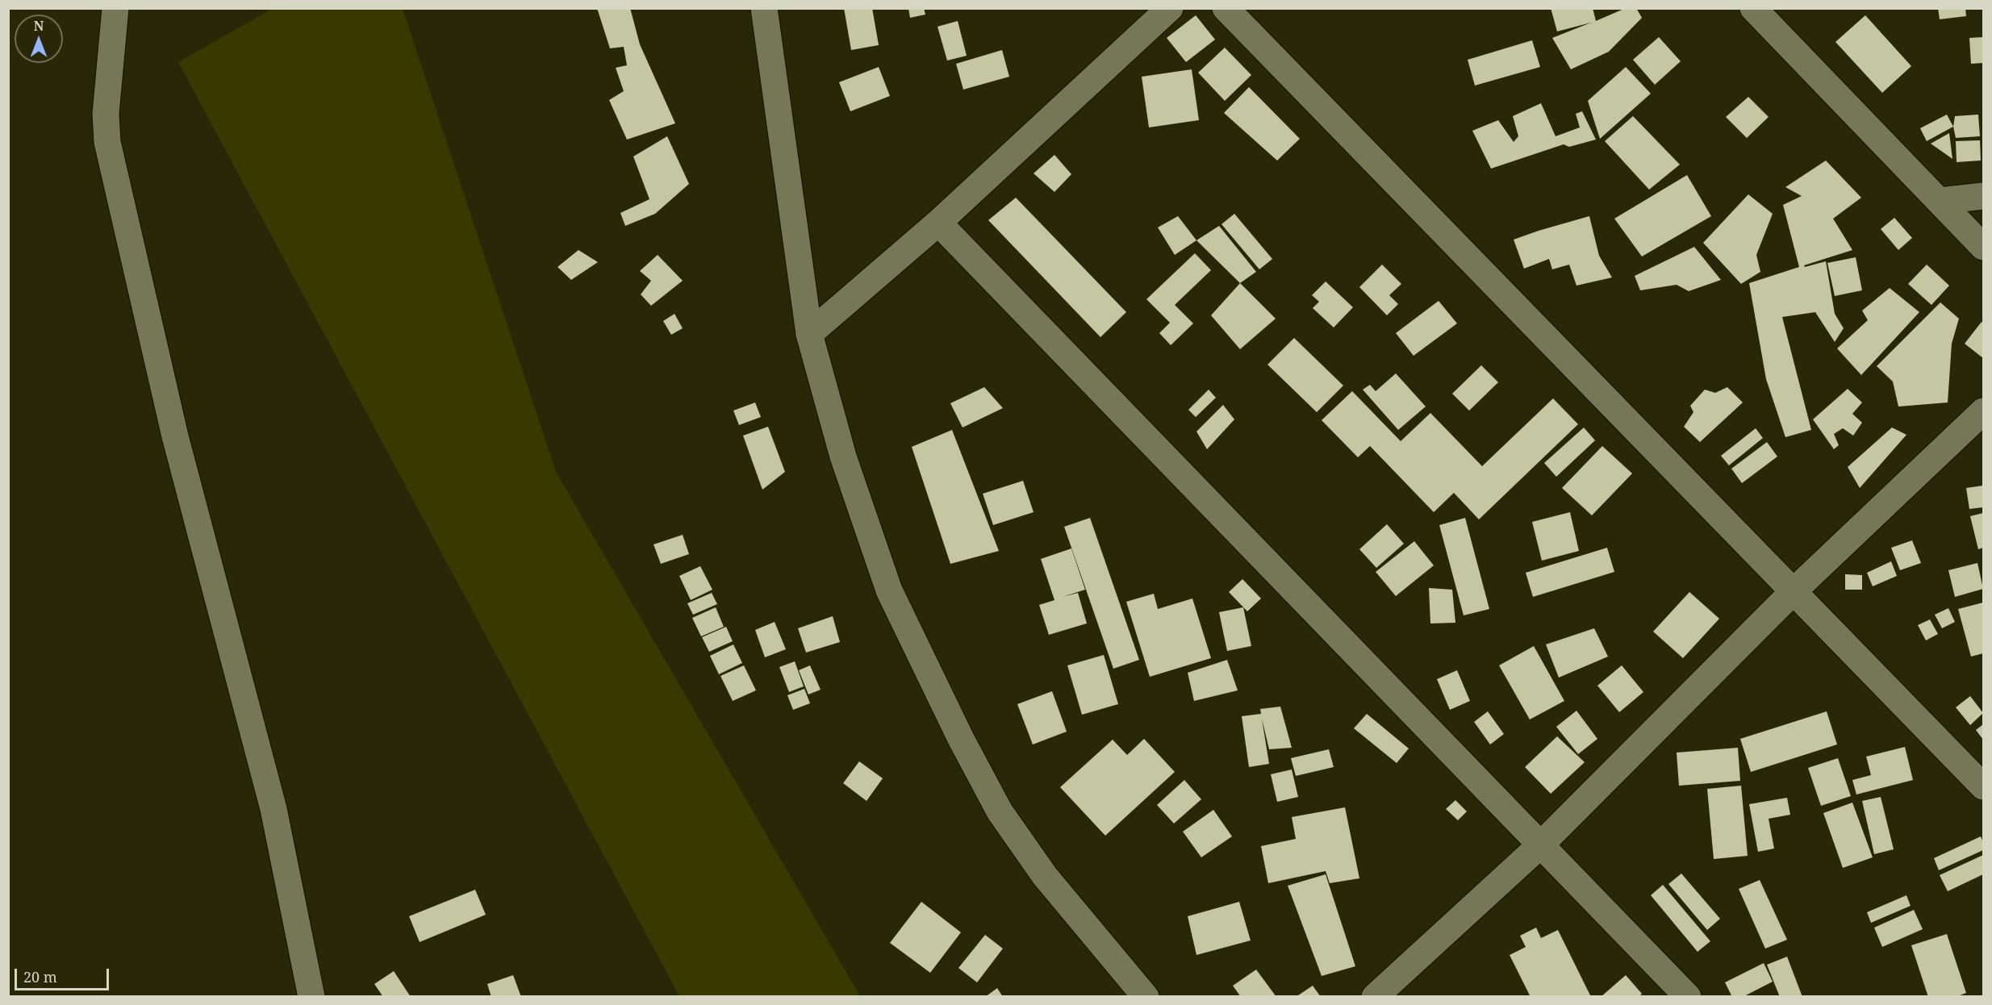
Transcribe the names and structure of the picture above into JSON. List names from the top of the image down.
{
  "scale_bar": "20 m",
  "north": "top"
}
